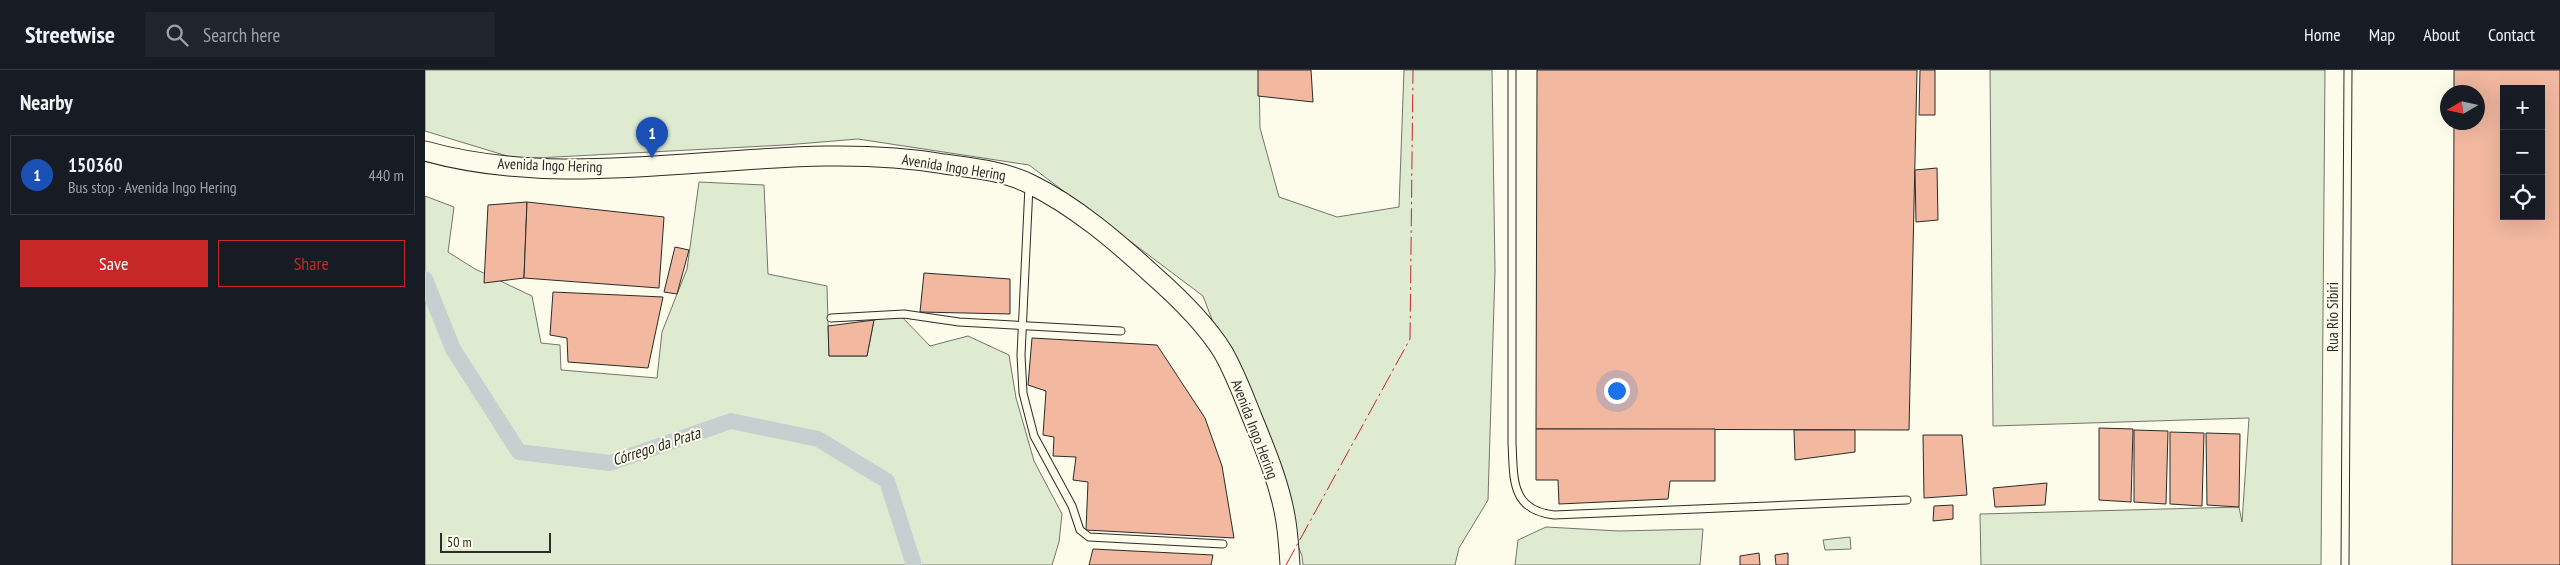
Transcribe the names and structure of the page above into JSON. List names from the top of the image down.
{
  "streets": {
    "main road": ["Avenida Ingo Hering"],
    "lane": ["Rua Rio Sibiri"]
  },
  "water": ["Córrego da Prata"],
  "scale_bar": "50 m",
  "north": "left",
  "page": {
    "header": "Streetwise",
    "search": "Search here",
    "nav": [
      "Home",
      "Map",
      "About",
      "Contact"
    ],
    "heading": "Nearby",
    "map_buttons": ["+", "−"],
    "pins": "1",
    "list": [
      {
        "mark": "1",
        "name": "150360",
        "note": "Bus stop · Avenida Ingo Hering",
        "value": "440 m"
      }
    ],
    "buttons": ["Save", "Share"],
    "scale": "50 m"
  }
}
